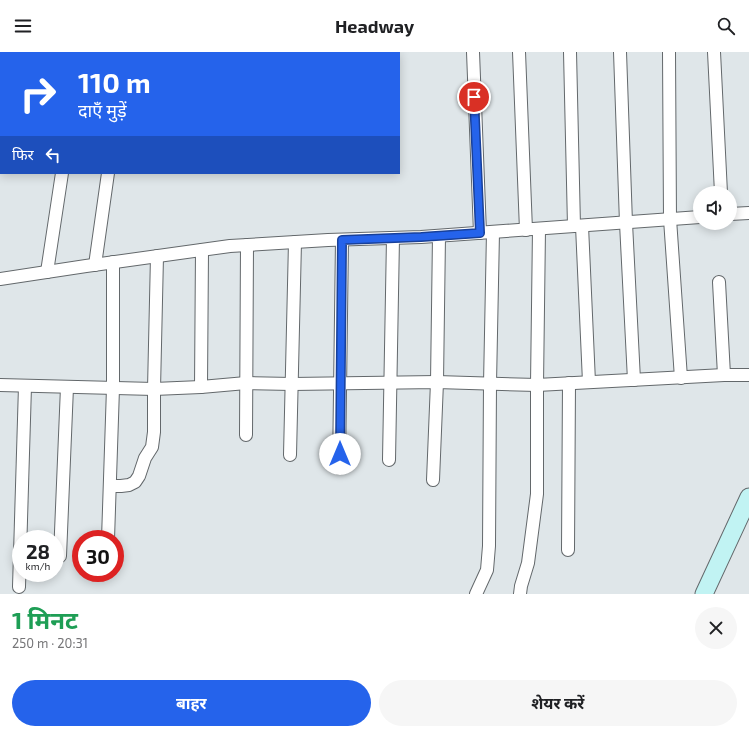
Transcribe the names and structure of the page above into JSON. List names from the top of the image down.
{
  "page": {
    "header": "Headway",
    "turn": ["110 m", "दाएँ मुड़ें"],
    "then": "फिर",
    "speed": "28 km/h",
    "limit": "30",
    "heading": ["1 मिनट", "250 m · 20:31"],
    "buttons": ["बाहर", "शेयर करें"]
  }
}
